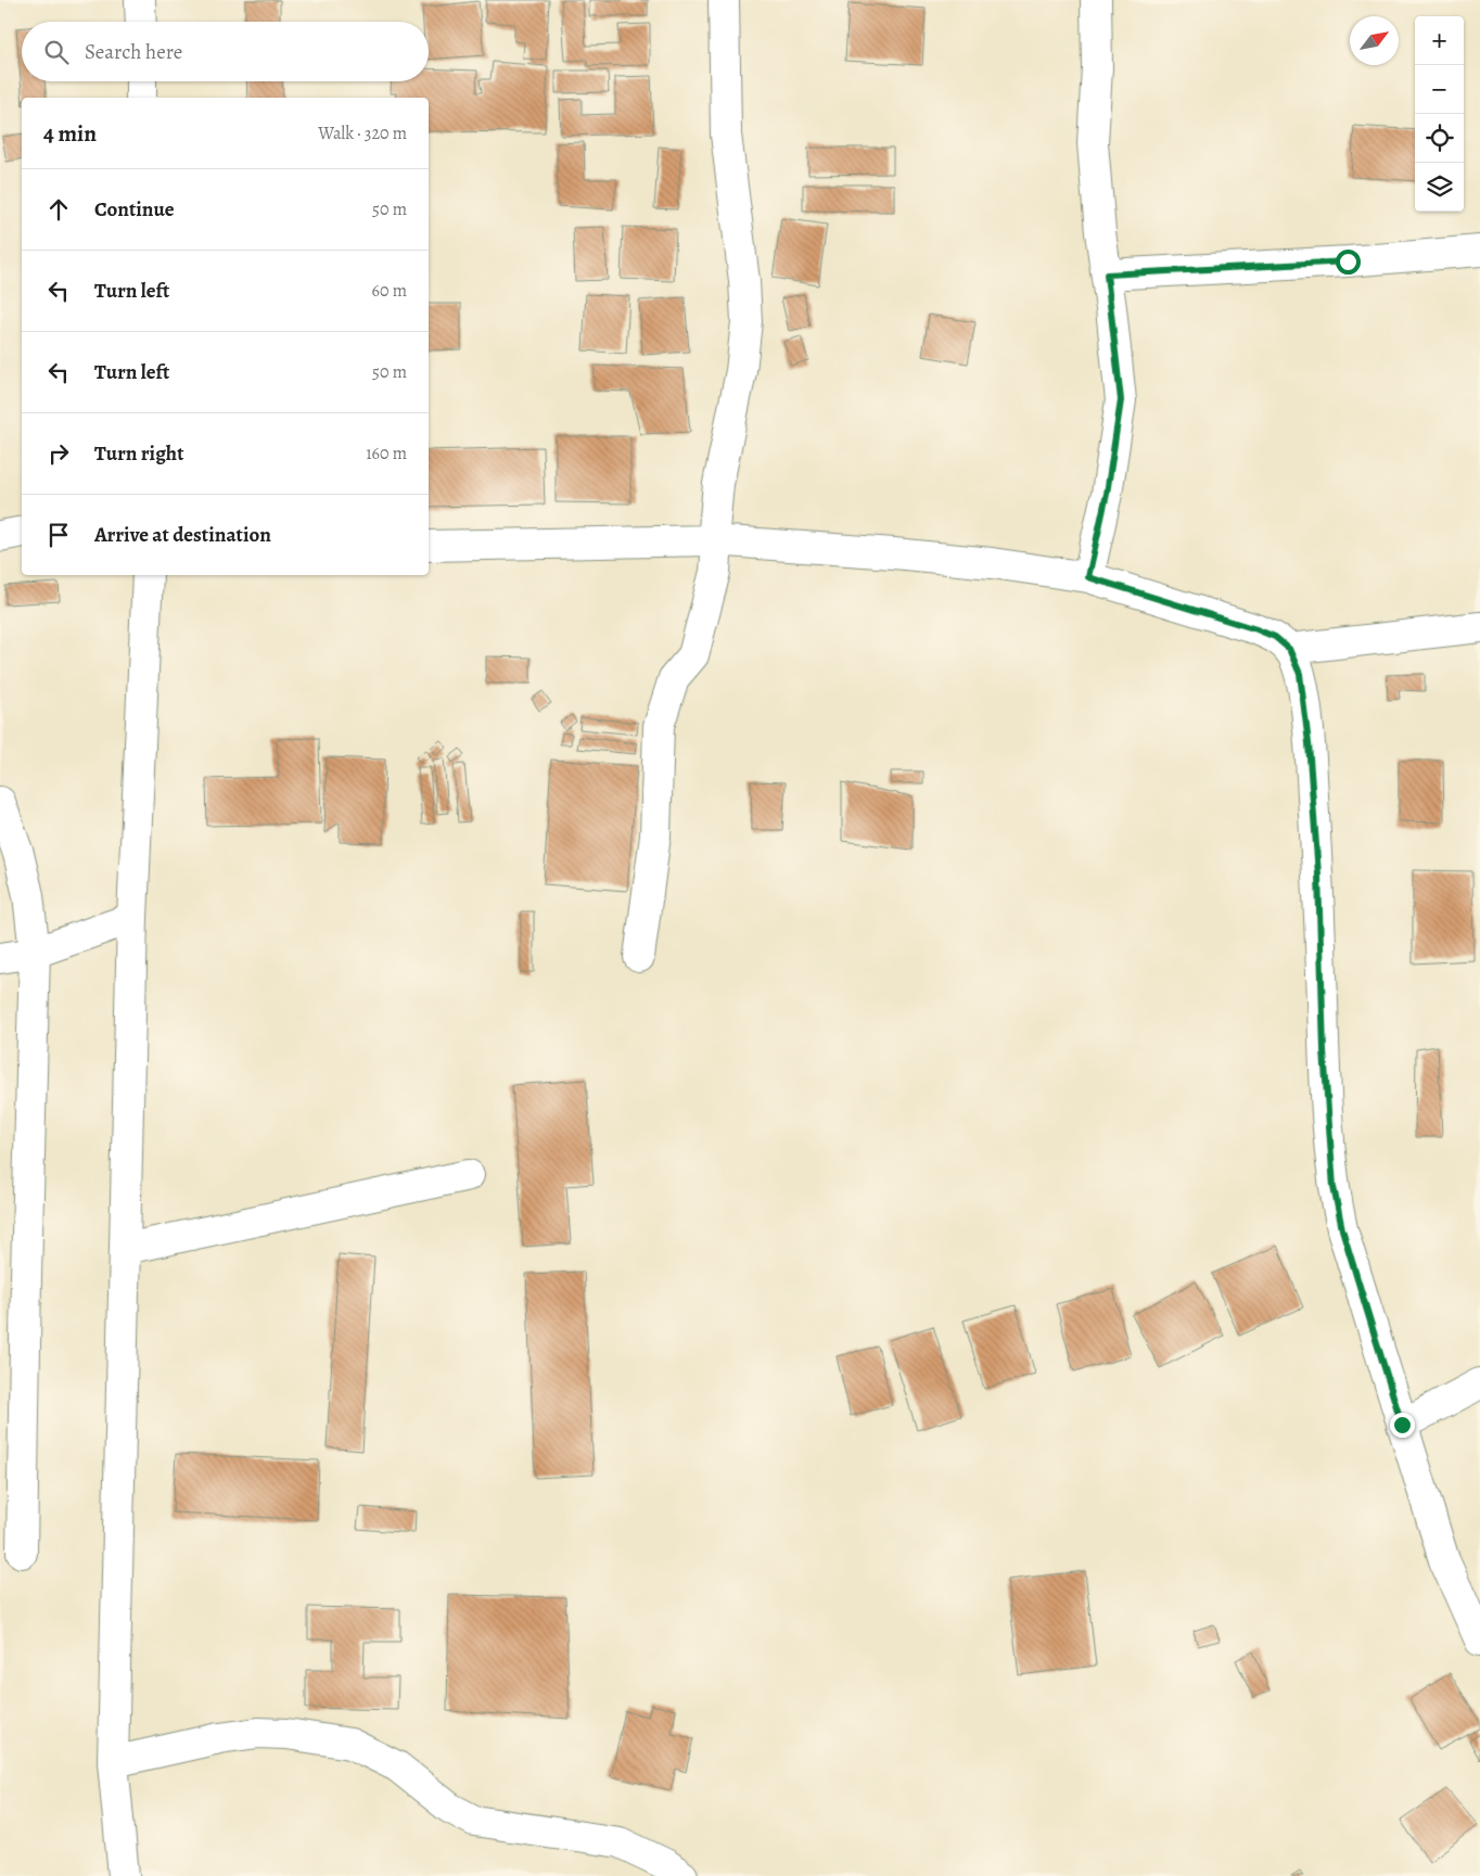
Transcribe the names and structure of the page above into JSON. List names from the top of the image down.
{
  "north": "top right",
  "page": {
    "map_buttons": ["+", "−"],
    "search": "Search here",
    "heading": ["4 min", "Walk · 320 m"],
    "list": [
      ["Continue", "50 m"],
      ["Turn left", "60 m"],
      ["Turn left", "50 m"],
      ["Turn right", "160 m"],
      "Arrive at destination"
    ]
  }
}
